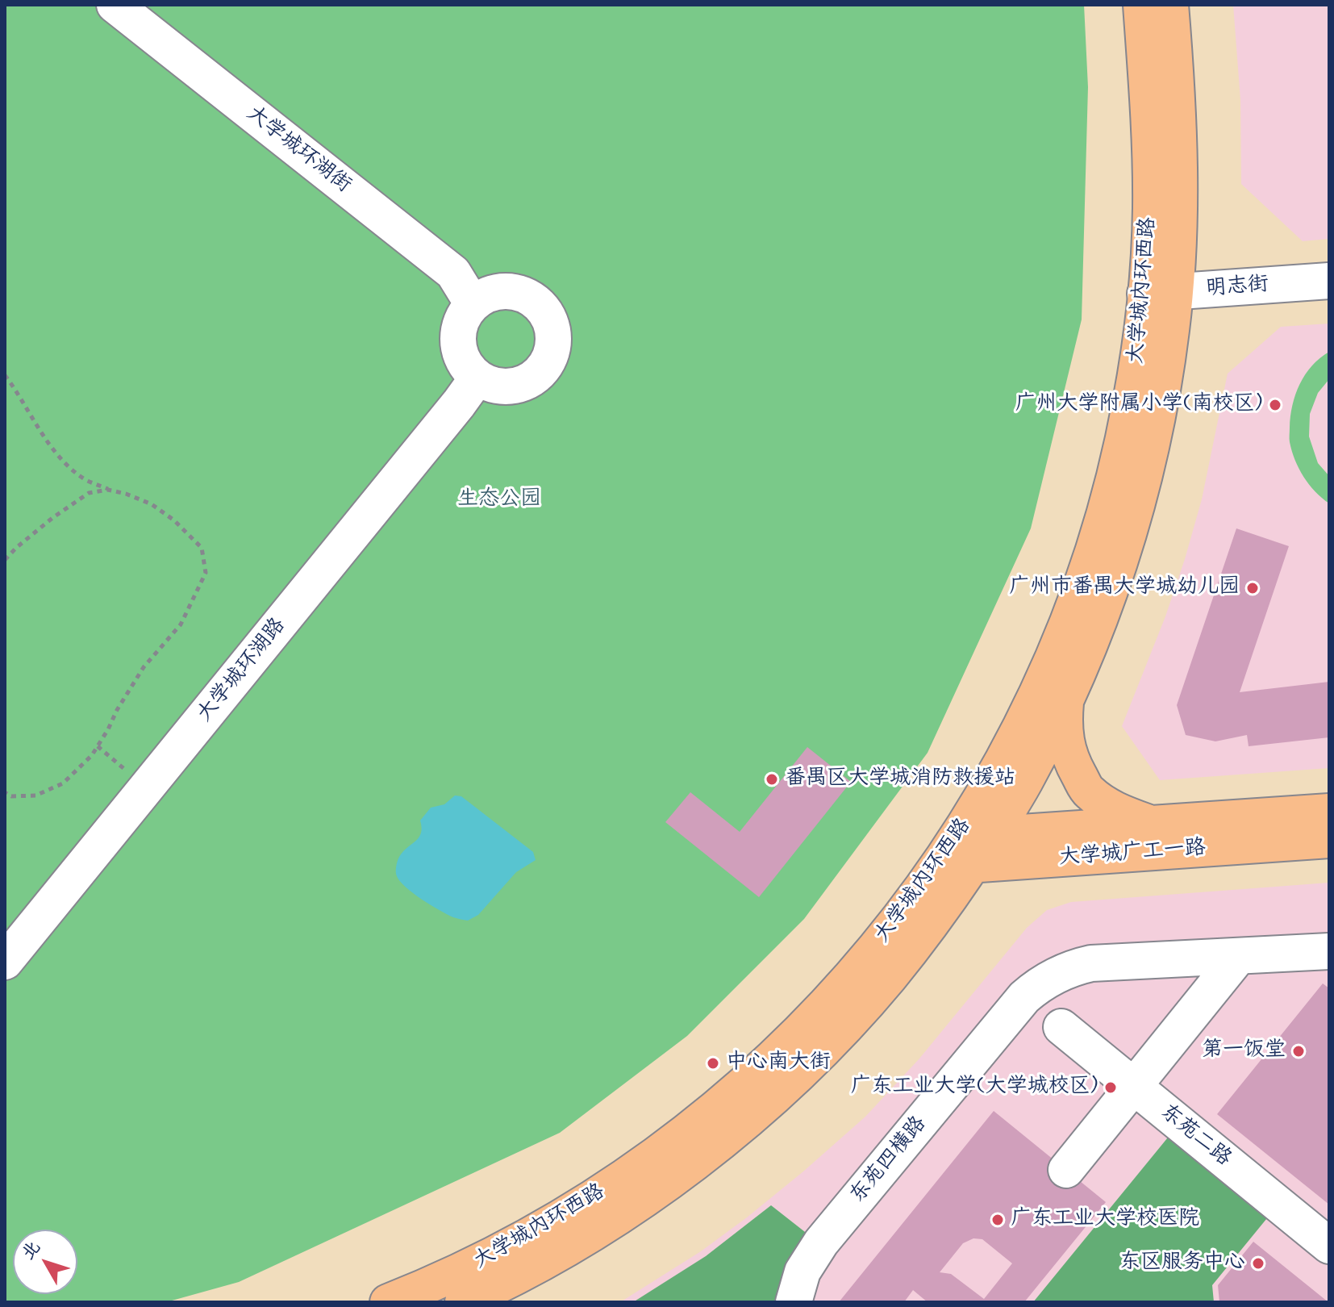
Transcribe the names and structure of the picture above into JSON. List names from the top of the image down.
{
  "streets": {
    "main road": ["大学城内环西路", "大学城广工一路"],
    "street": [
      "大学城环湖街",
      "明志街",
      "大学城环湖路",
      "东苑二路",
      "东苑四横路"
    ]
  },
  "crossings": [
    ["大学城环湖街", "大学城环湖路"],
    ["明志街", "大学城内环西路"],
    ["大学城内环西路", "大学城广工一路"]
  ],
  "parks": ["生态公园"],
  "places": [
    "广州大学附属小学(南校区)",
    "广州市番禺大学城幼儿园",
    "番禺区大学城消防救援站",
    "第一饭堂",
    "中心南大街",
    "广东工业大学(大学城校区)",
    "广东工业大学校医院",
    "东区服务中心"
  ],
  "north": "top left"
}
